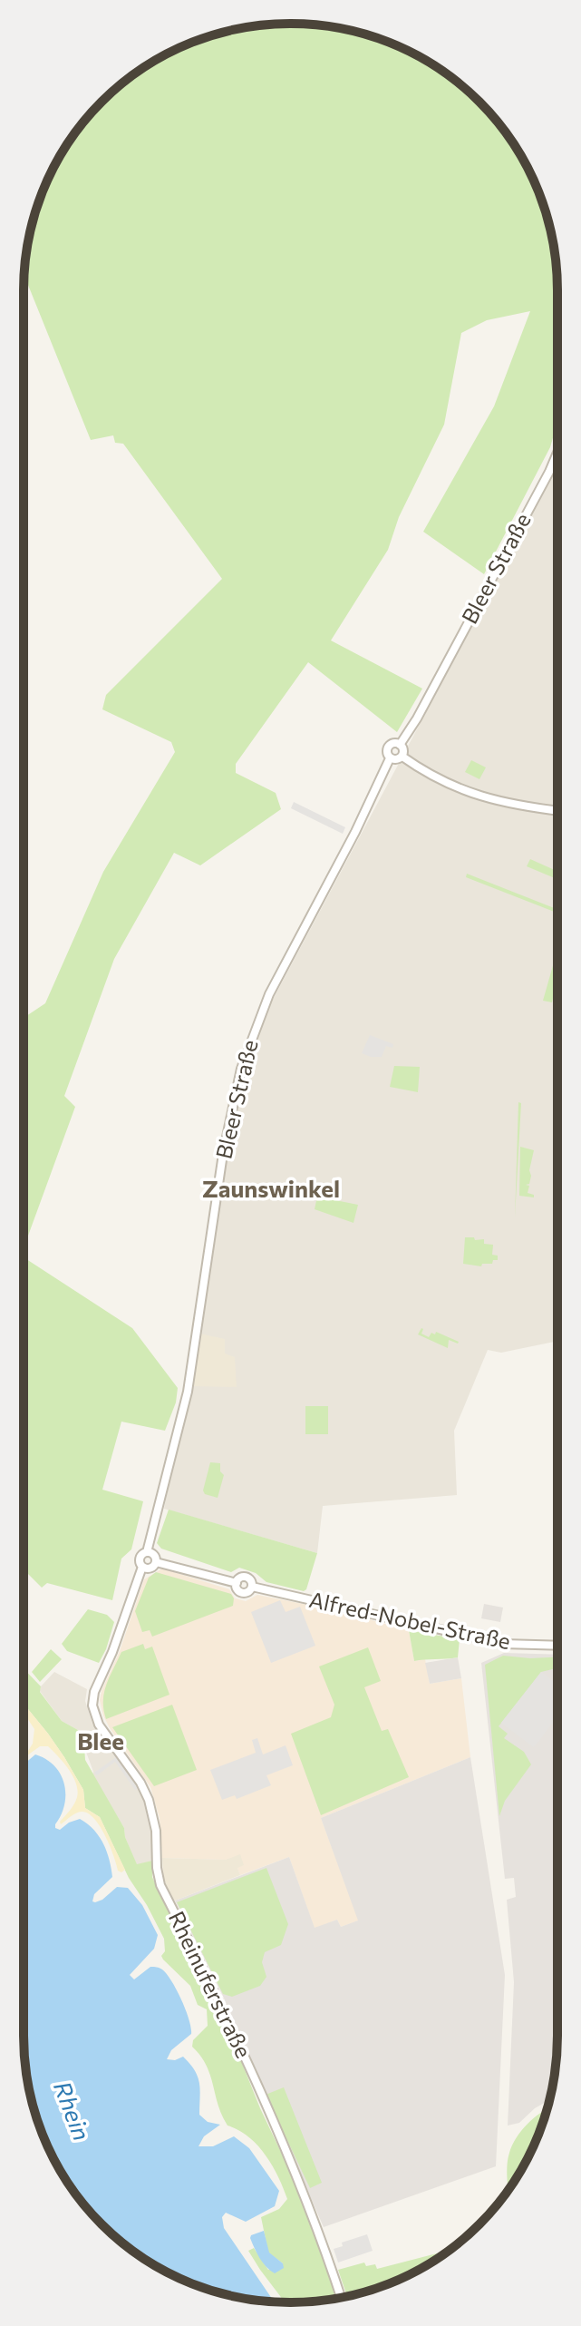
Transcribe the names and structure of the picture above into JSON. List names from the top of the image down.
{
  "streets": {
    "street": ["Bleer Straße", "Alfred-Nobel-Straße", "Rheinuferstraße"]
  },
  "crossings": [
    ["Bleer Straße", "Alfred-Nobel-Straße"],
    ["Bleer Straße", "Rheinuferstraße"],
    ["Alfred-Nobel-Straße", "Rheinuferstraße"]
  ],
  "districts": ["Zaunswinkel", "Blee"],
  "water": ["Rhein"]
}
